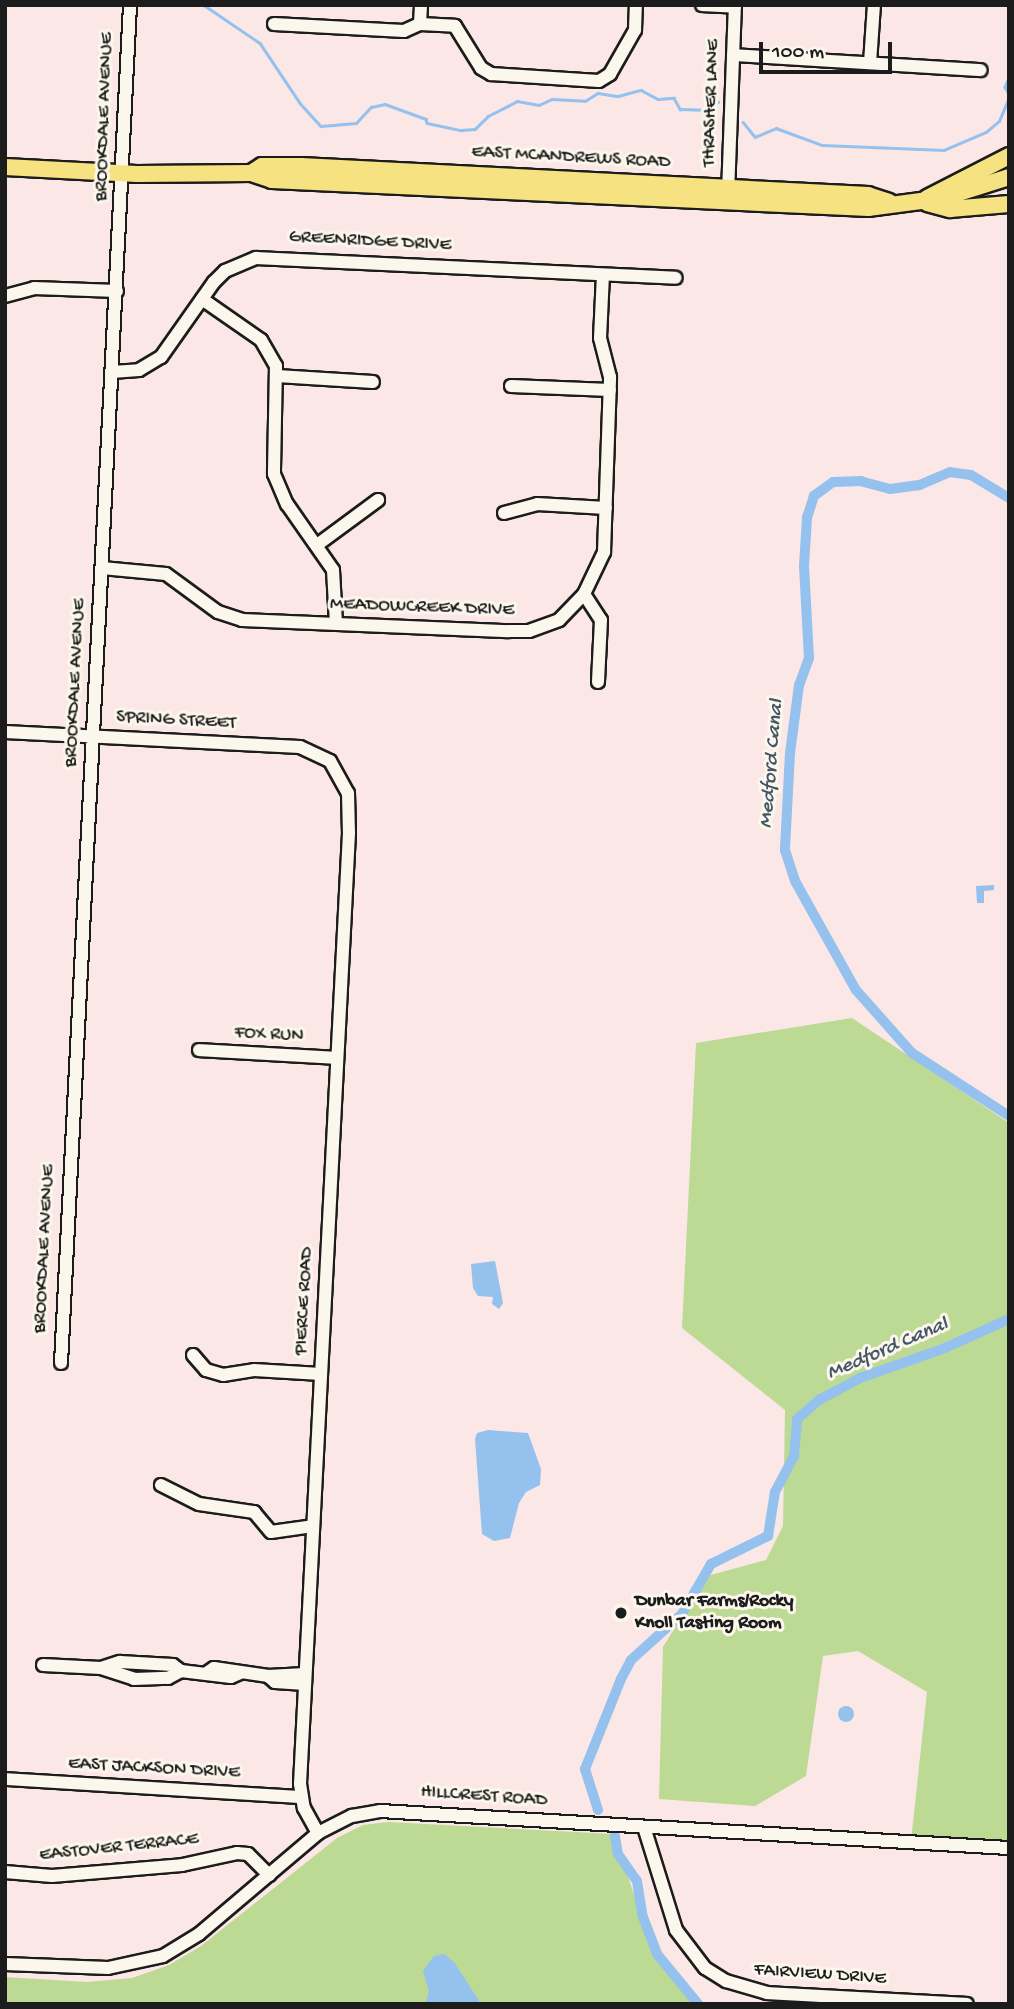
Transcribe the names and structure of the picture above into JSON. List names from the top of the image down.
{
  "streets": {
    "main road": ["EAST MCANDREWS ROAD"],
    "street": [
      "THRASHER LANE",
      "BROOKDALE AVENUE",
      "GREENRIDGE DRIVE",
      "MEADOWCREEK DRIVE",
      "SPRING STREET",
      "FOX RUN",
      "PIERCE ROAD",
      "EAST JACKSON DRIVE",
      "HILLCREST ROAD",
      "EASTOVER TERRACE",
      "FAIRVIEW DRIVE"
    ]
  },
  "crossings": [
    ["THRASHER LANE", "EAST MCANDREWS ROAD"],
    ["BROOKDALE AVENUE", "EAST MCANDREWS ROAD"],
    ["BROOKDALE AVENUE", "GREENRIDGE DRIVE"],
    ["BROOKDALE AVENUE", "MEADOWCREEK DRIVE"],
    ["BROOKDALE AVENUE", "SPRING STREET"],
    ["GREENRIDGE DRIVE", "MEADOWCREEK DRIVE"],
    ["SPRING STREET", "PIERCE ROAD"],
    ["FOX RUN", "PIERCE ROAD"],
    ["PIERCE ROAD", "EAST JACKSON DRIVE"],
    ["PIERCE ROAD", "HILLCREST ROAD"],
    ["HILLCREST ROAD", "EASTOVER TERRACE"],
    ["HILLCREST ROAD", "FAIRVIEW DRIVE"]
  ],
  "water": ["Medford Canal"],
  "places": ["Dunbar Farms/Rocky Knoll Tasting Room"],
  "scale_bar": "100 m"
}
